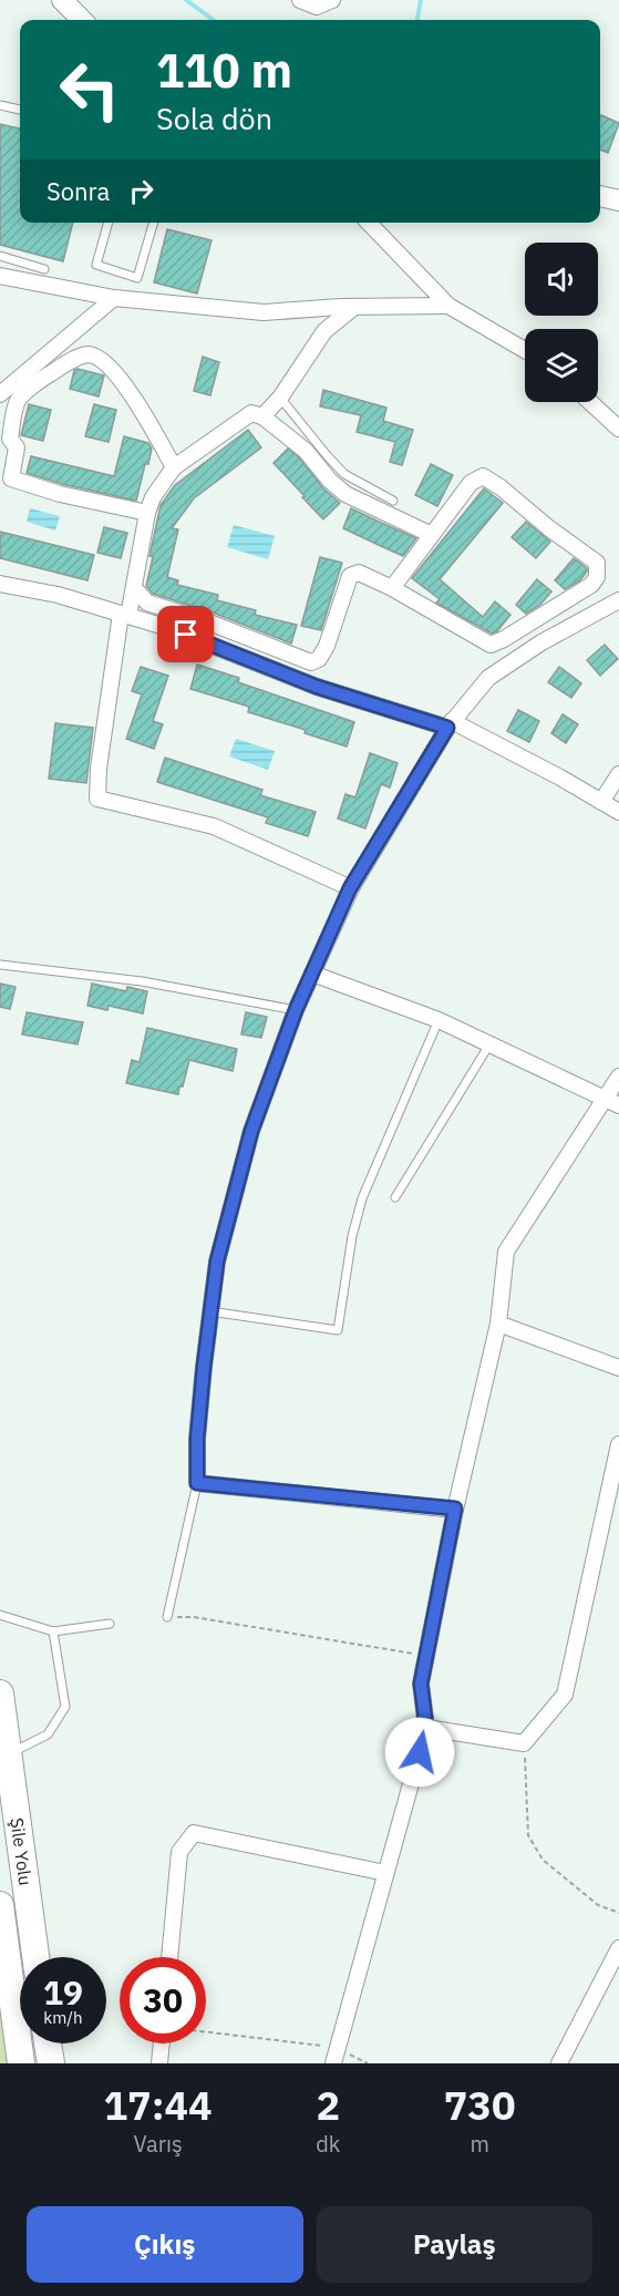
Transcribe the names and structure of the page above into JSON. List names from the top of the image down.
{
  "streets": {
    "highway": ["Şile Yolu"]
  },
  "page": {
    "turn": ["110 m", "Sola dön"],
    "then": "Sonra",
    "speed": "19 km/h",
    "limit": "30",
    "eta": [
      "17:44",
      "Varış",
      "2",
      "dk",
      "730",
      "m"
    ],
    "buttons": ["Çıkış", "Paylaş"]
  }
}
